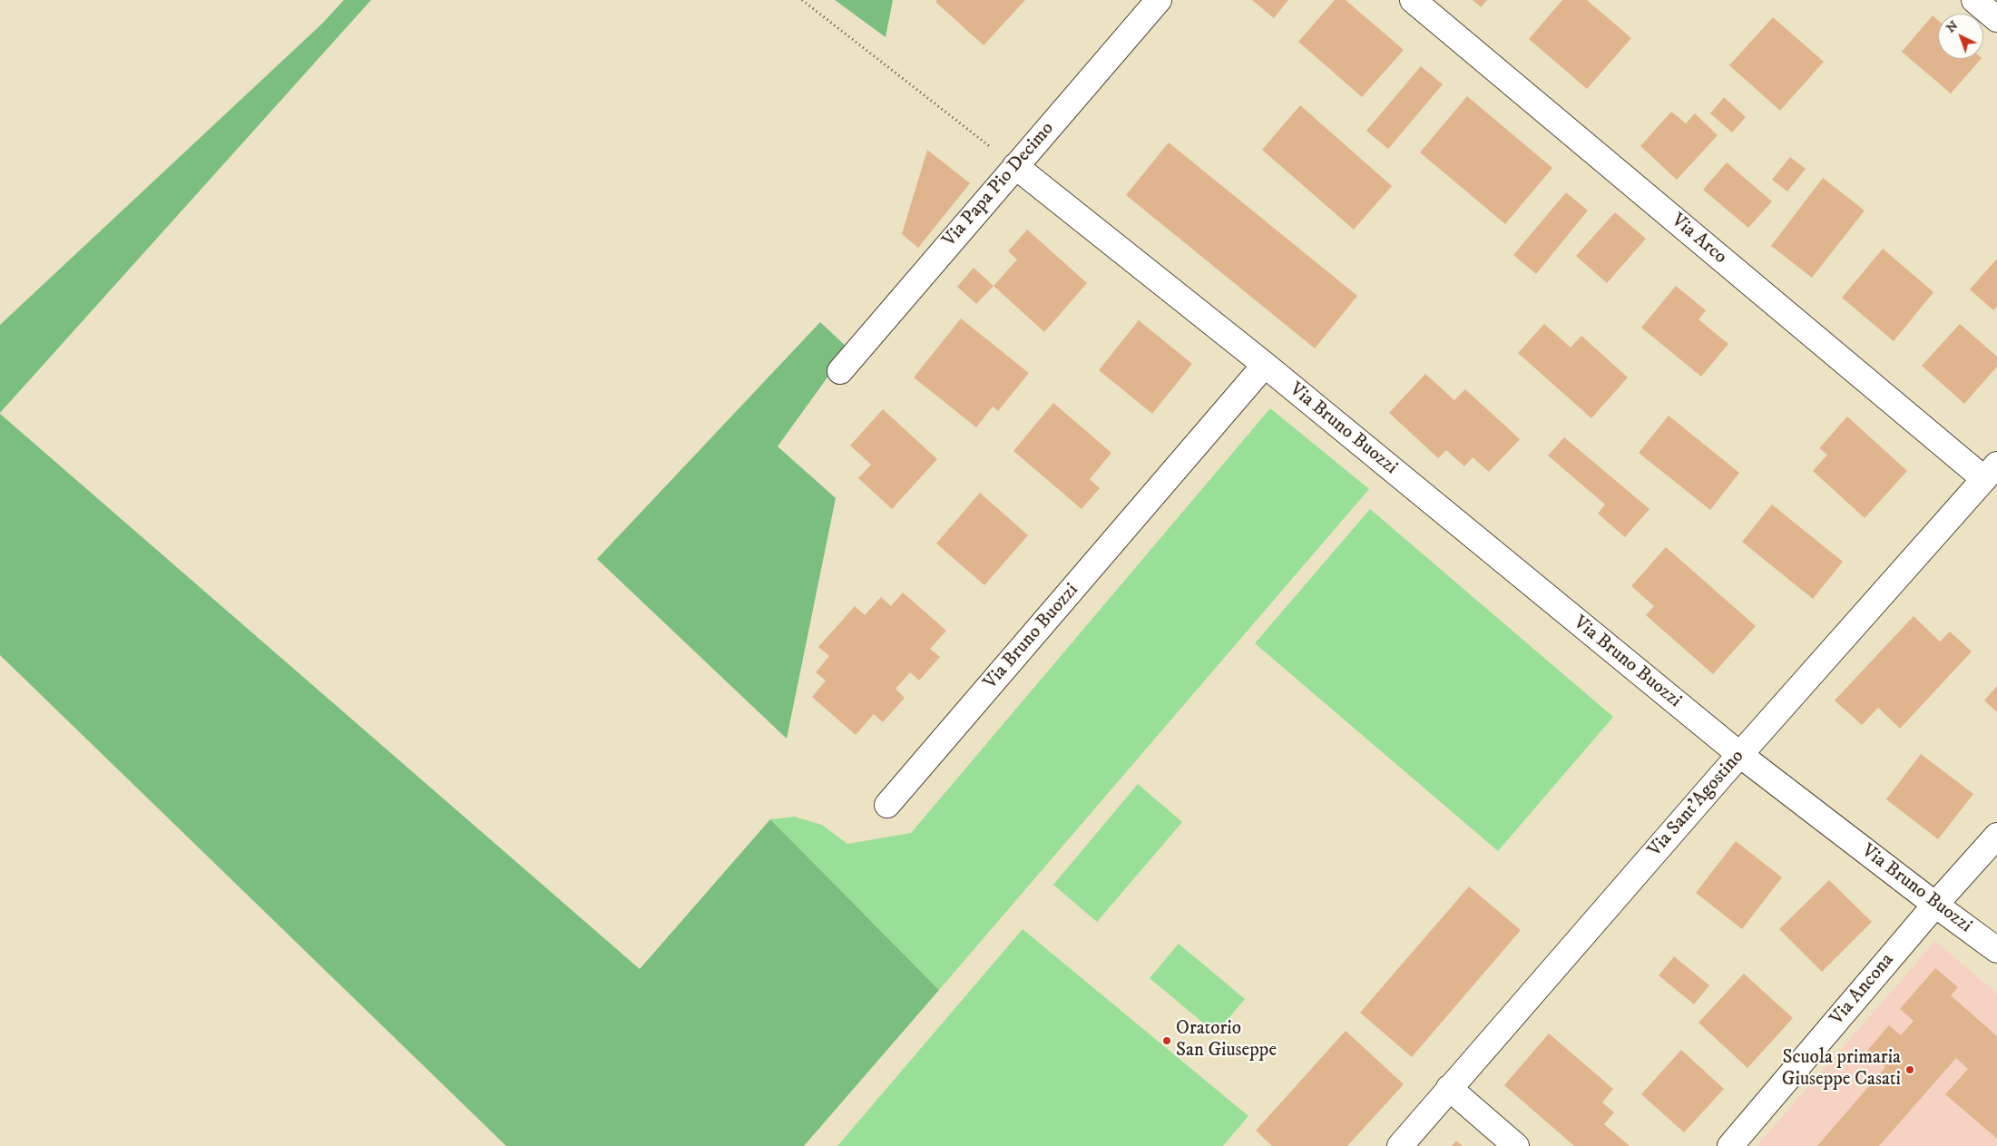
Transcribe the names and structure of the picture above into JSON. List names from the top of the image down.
{
  "streets": {
    "street": [
      "Via Papa Pio Decimo",
      "Via Arco",
      "Via Bruno Buozzi",
      "Via Sant'Agostino",
      "Via Ancona"
    ]
  },
  "crossings": [
    ["Via Papa Pio Decimo", "Via Bruno Buozzi"],
    ["Via Arco", "Via Sant'Agostino"],
    ["Via Bruno Buozzi", "Via Sant'Agostino"],
    ["Via Bruno Buozzi", "Via Ancona"]
  ],
  "places": ["Oratorio San Giuseppe", "Scuola primaria Giuseppe Casati"],
  "north": "top left"
}
